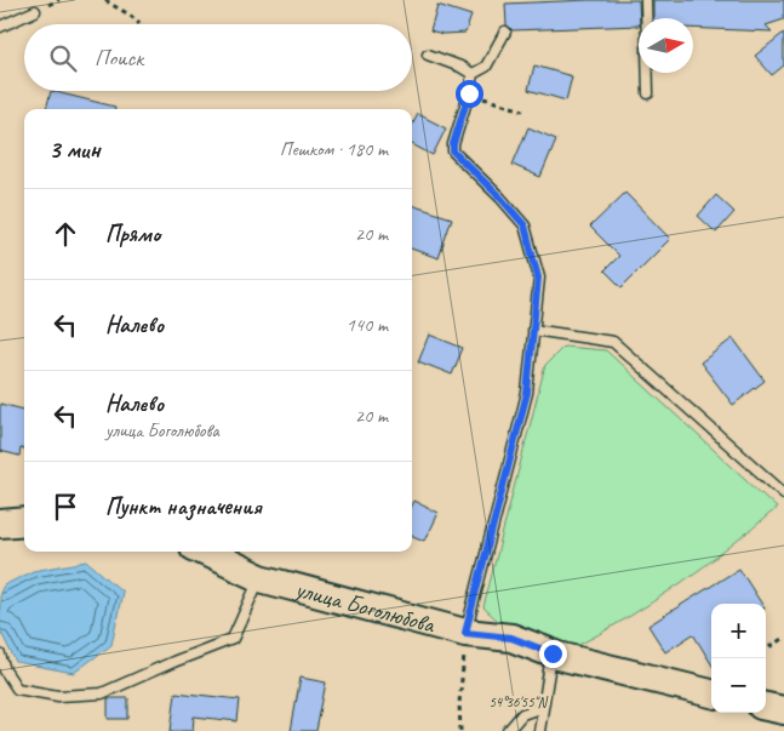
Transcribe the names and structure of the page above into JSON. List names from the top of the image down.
{
  "streets": {
    "street": ["улица Боголюбова"]
  },
  "north": "right",
  "page": {
    "search": "Поиск",
    "heading": ["3 мин", "Пешком · 180 m"],
    "list": [
      ["Прямо", "20 m"],
      ["Налево", "140 m"],
      ["Налево", "улица Боголюбова", "20 m"],
      "Пункт назначения"
    ],
    "map_buttons": ["+", "−"]
  },
  "coordinates": ["54°36'55\"N"]
}
